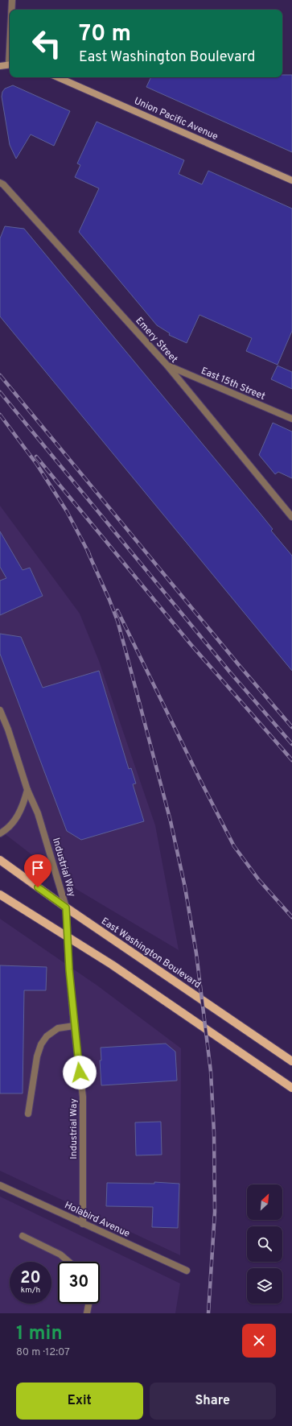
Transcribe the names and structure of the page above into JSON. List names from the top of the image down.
{
  "streets": {
    "main road": ["East Washington Boulevard"],
    "street": [
      "Union Pacific Avenue",
      "Emery Street",
      "East 15th Street",
      "Industrial Way",
      "Holabird Avenue"
    ]
  },
  "crossings": [
    ["Emery Street", "East 15th Street"],
    ["Industrial Way", "East Washington Boulevard"],
    ["Industrial Way", "Holabird Avenue"]
  ],
  "north": "top right",
  "page": {
    "turn": ["70 m", "East Washington Boulevard"],
    "speed": "20 km/h",
    "limit": "30",
    "heading": ["1 min", "80 m · 12:07"],
    "buttons": ["Exit", "Share"]
  }
}
